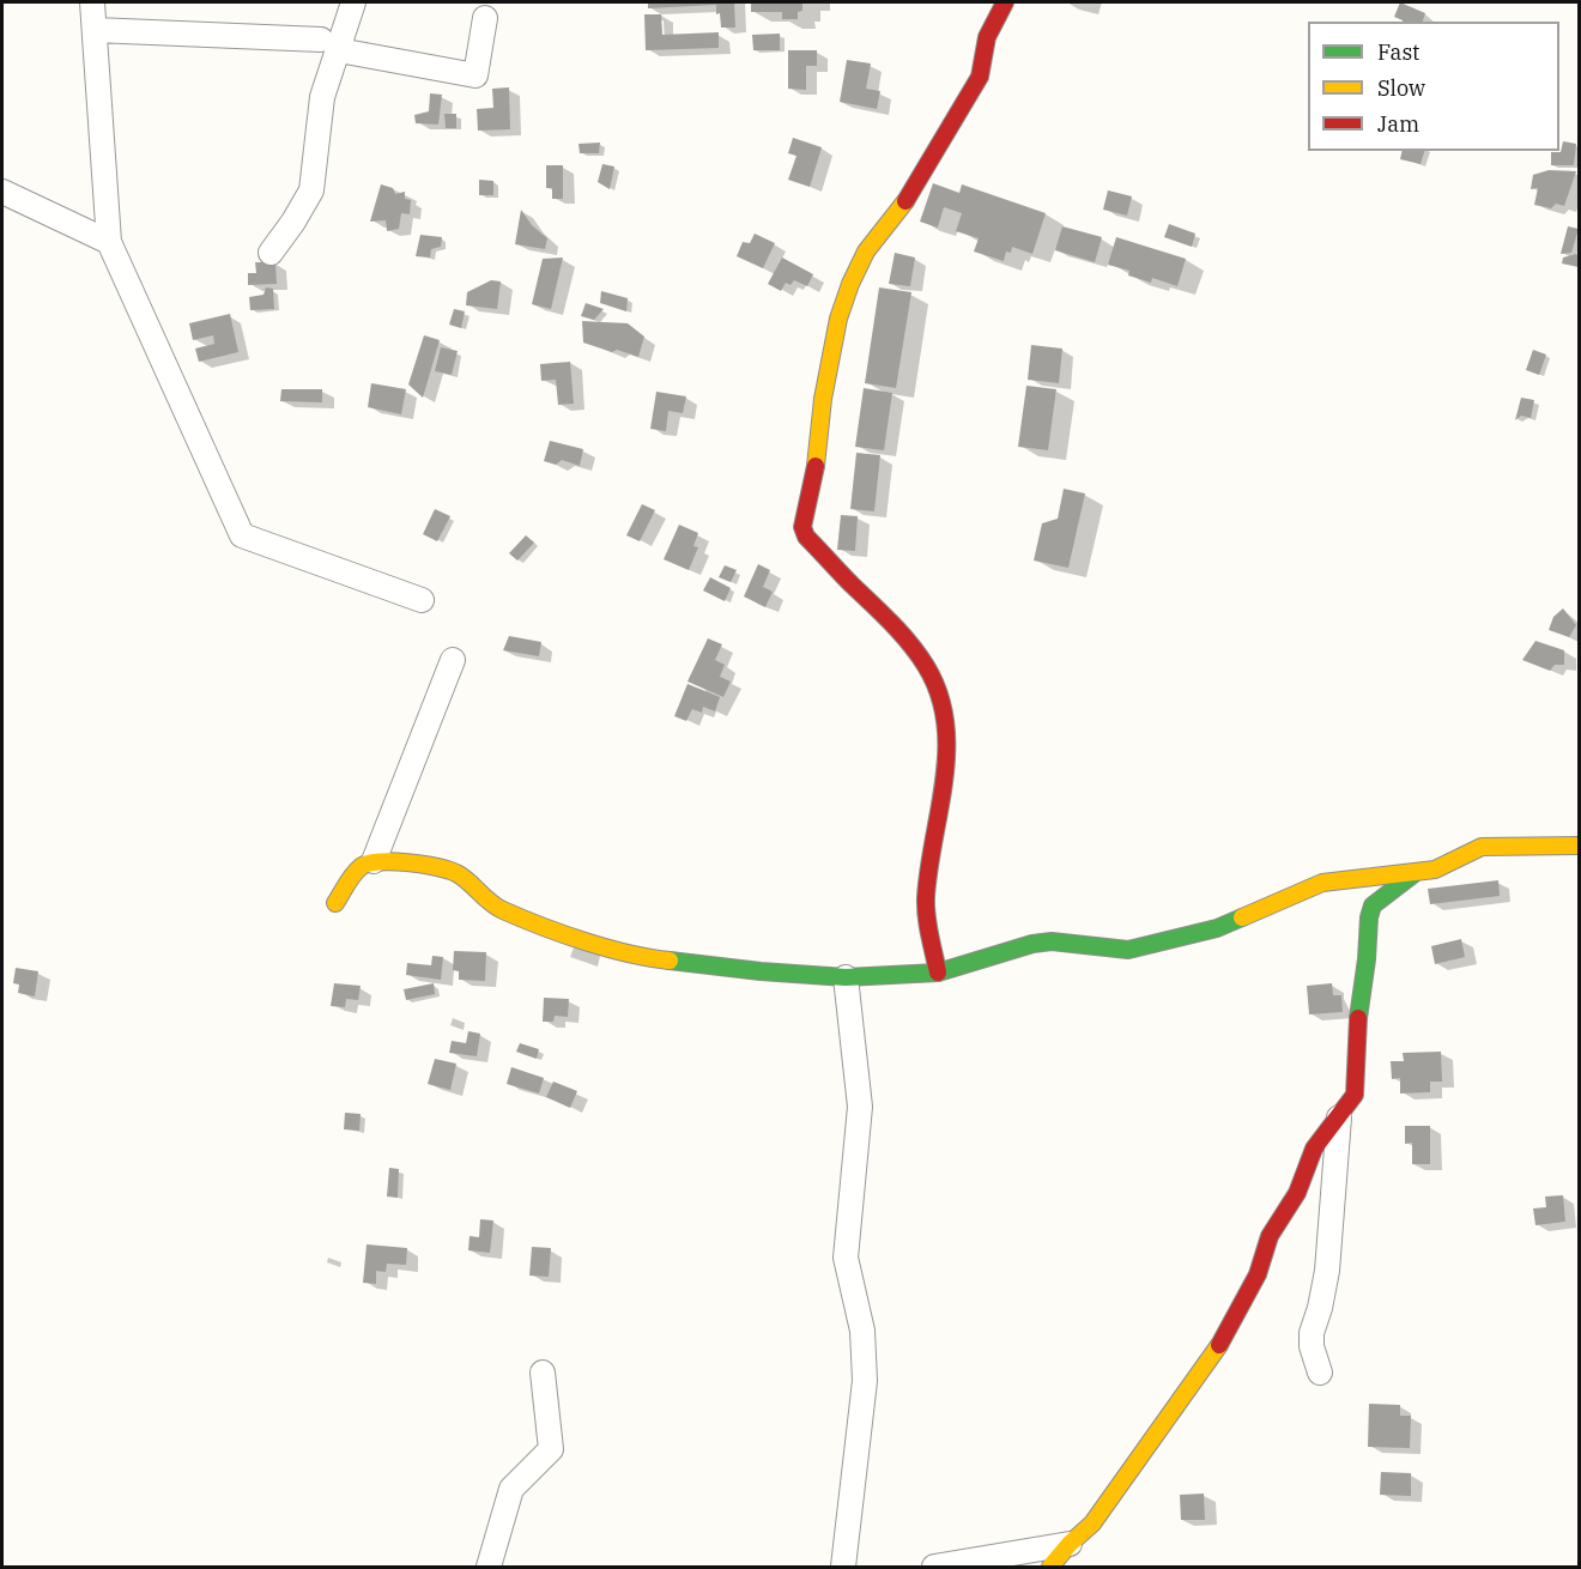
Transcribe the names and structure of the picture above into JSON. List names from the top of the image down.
{
  "legend": ["Fast", "Slow", "Jam"]
}
